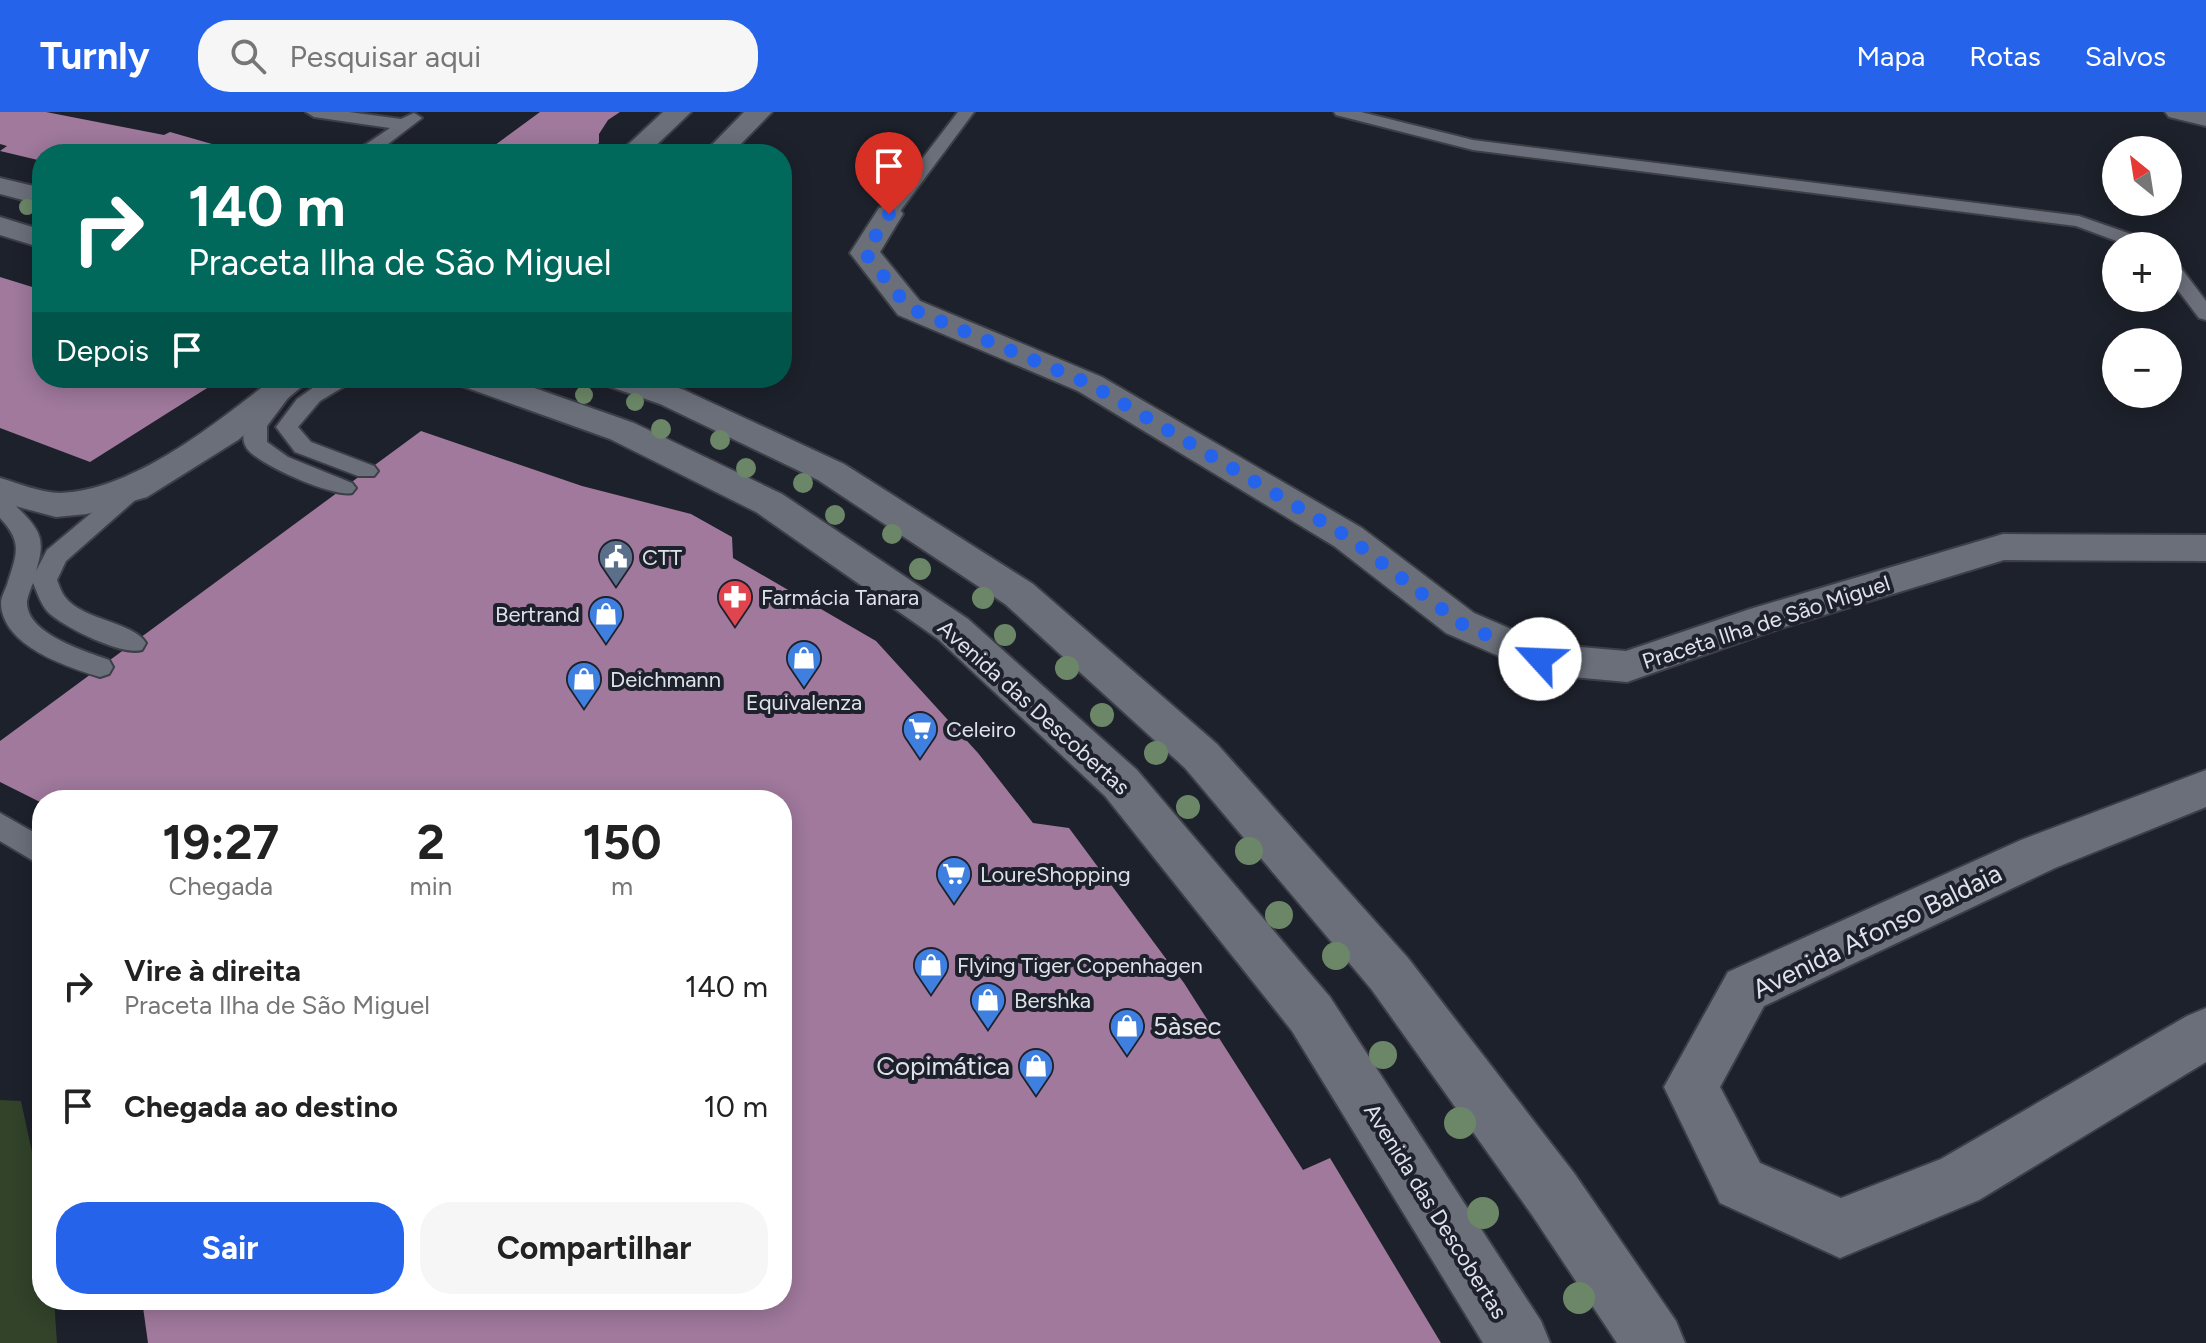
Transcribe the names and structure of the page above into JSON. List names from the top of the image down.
{
  "streets": {
    "street": ["Praceta Ilha de São Miguel", "Avenida das Descobertas", "Avenida Afonso Baldaia"]
  },
  "places": {
    "public building": ["CTT"],
    "pharmacy": ["Farmácia Tanara"],
    "shop": [
      "Bertrand",
      "Equivalenza",
      "Deichmann",
      "Flying Tiger Copenhagen",
      "Bershka",
      "5àsec",
      "Copimática"
    ],
    "supermarket": ["Celeiro", "LoureShopping"]
  },
  "north": "top left",
  "page": {
    "header": "Turnly",
    "search": "Pesquisar aqui",
    "nav": ["Mapa", "Rotas", "Salvos"],
    "map_buttons": ["+", "−"],
    "turn": ["140 m", "Praceta Ilha de São Miguel"],
    "then": "Depois",
    "eta": [
      "19:27",
      "Chegada",
      "2",
      "min",
      "150",
      "m"
    ],
    "list": [
      {
        "name": "Vire à direita",
        "note": "Praceta Ilha de São Miguel",
        "value": "140 m"
      },
      {
        "name": "Chegada ao destino",
        "value": "10 m"
      }
    ],
    "buttons": ["Sair", "Compartilhar"]
  }
}
